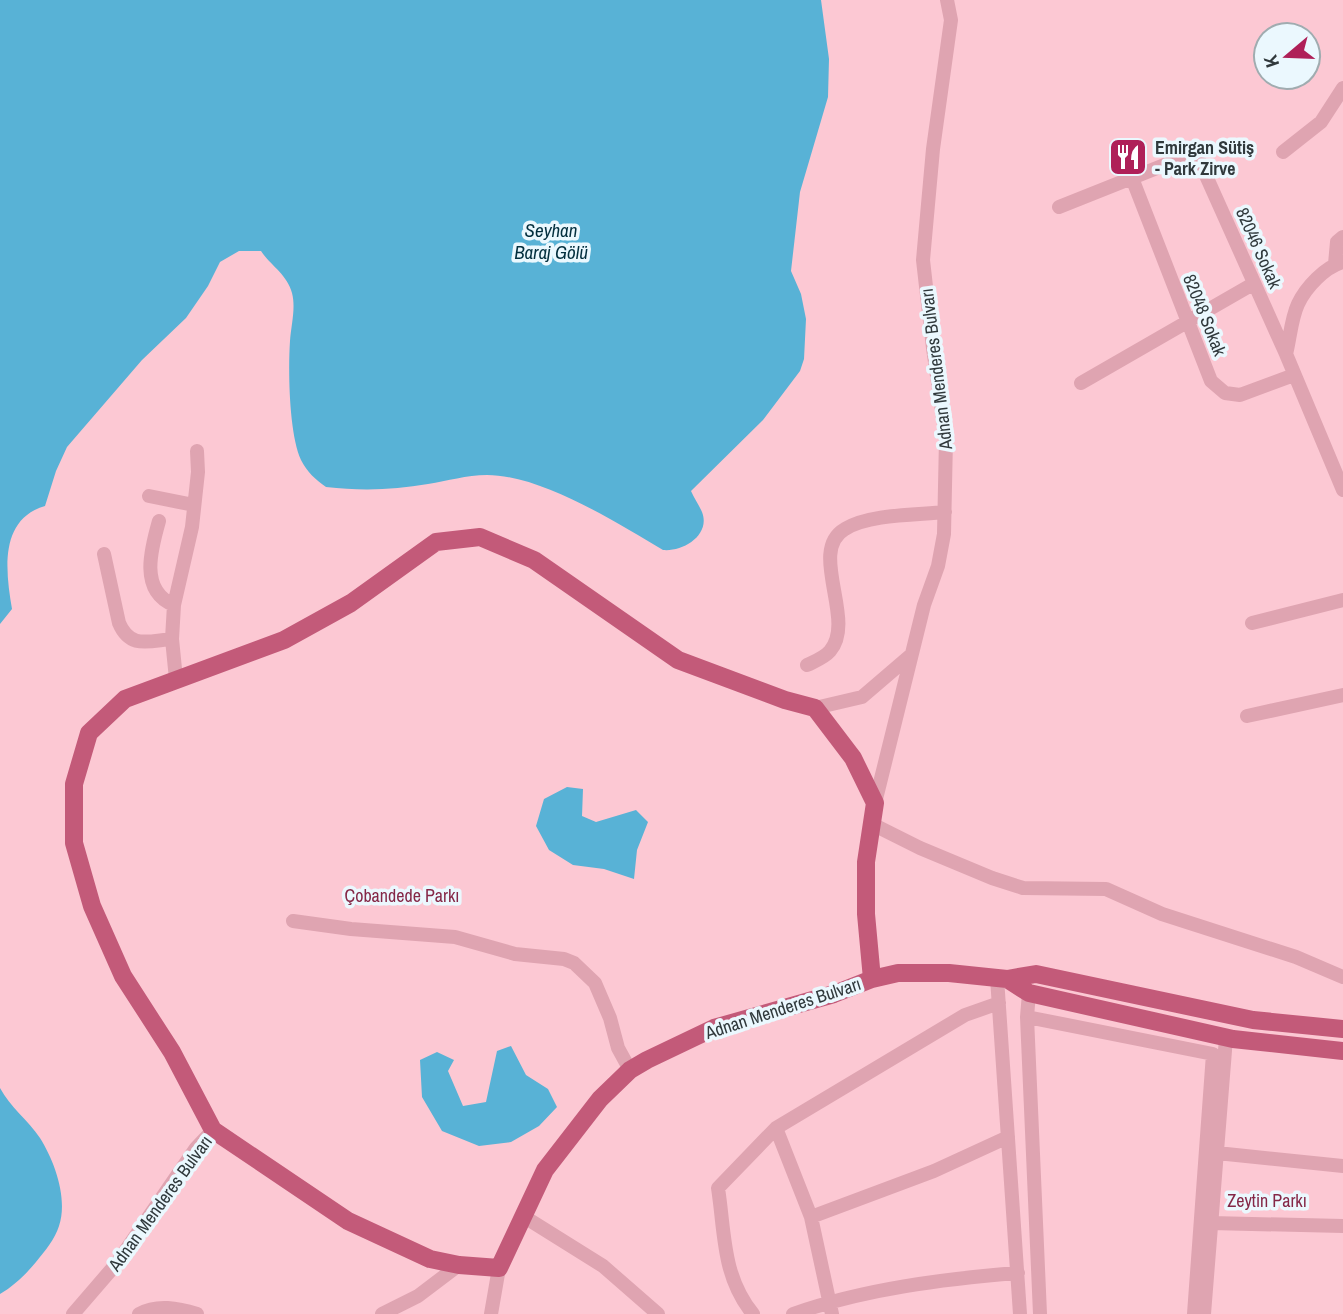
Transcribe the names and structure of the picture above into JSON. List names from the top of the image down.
{
  "streets": {
    "main road": ["Adnan Menderes Bulvarı"],
    "street": ["82046 Sokak", "82048 Sokak"]
  },
  "crossings": [
    ["82046 Sokak", "82048 Sokak"]
  ],
  "water": ["Seyhan Baraj Gölü"],
  "parks": ["Çobandede Parkı", "Zeytin Parkı"],
  "places": {
    "restaurant": ["Emirgan Sütiş - Park Zirve"]
  },
  "north": "left"
}
